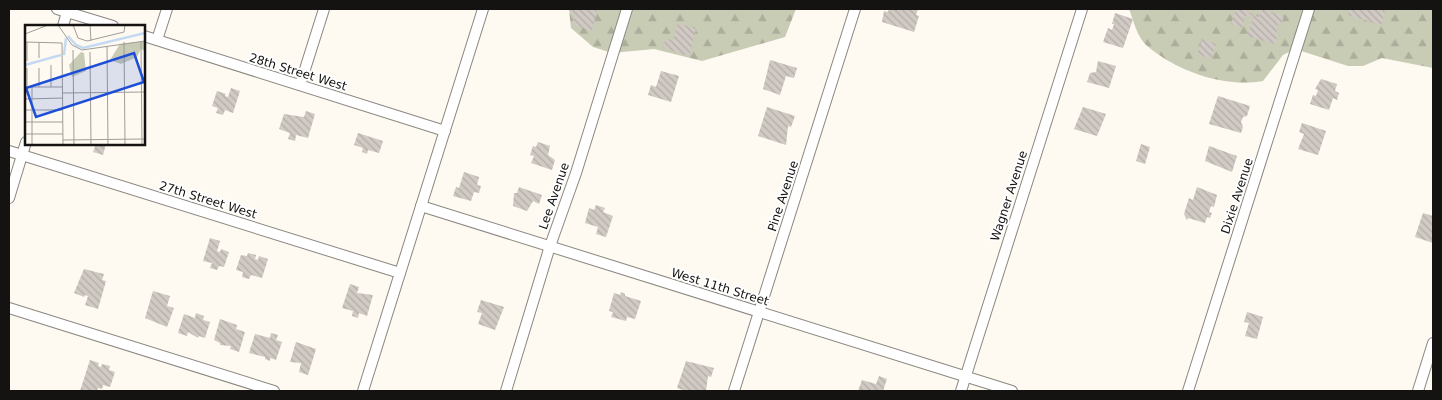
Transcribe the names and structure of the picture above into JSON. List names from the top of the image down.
{
  "streets": {
    "street": [
      "28th Street West",
      "Lee Avenue",
      "Pine Avenue",
      "Wagner Avenue",
      "Dixie Avenue",
      "27th Street West",
      "West 11th Street"
    ]
  },
  "crossings": [
    ["Lee Avenue", "West 11th Street"],
    ["Pine Avenue", "West 11th Street"],
    ["Wagner Avenue", "West 11th Street"]
  ]
}
